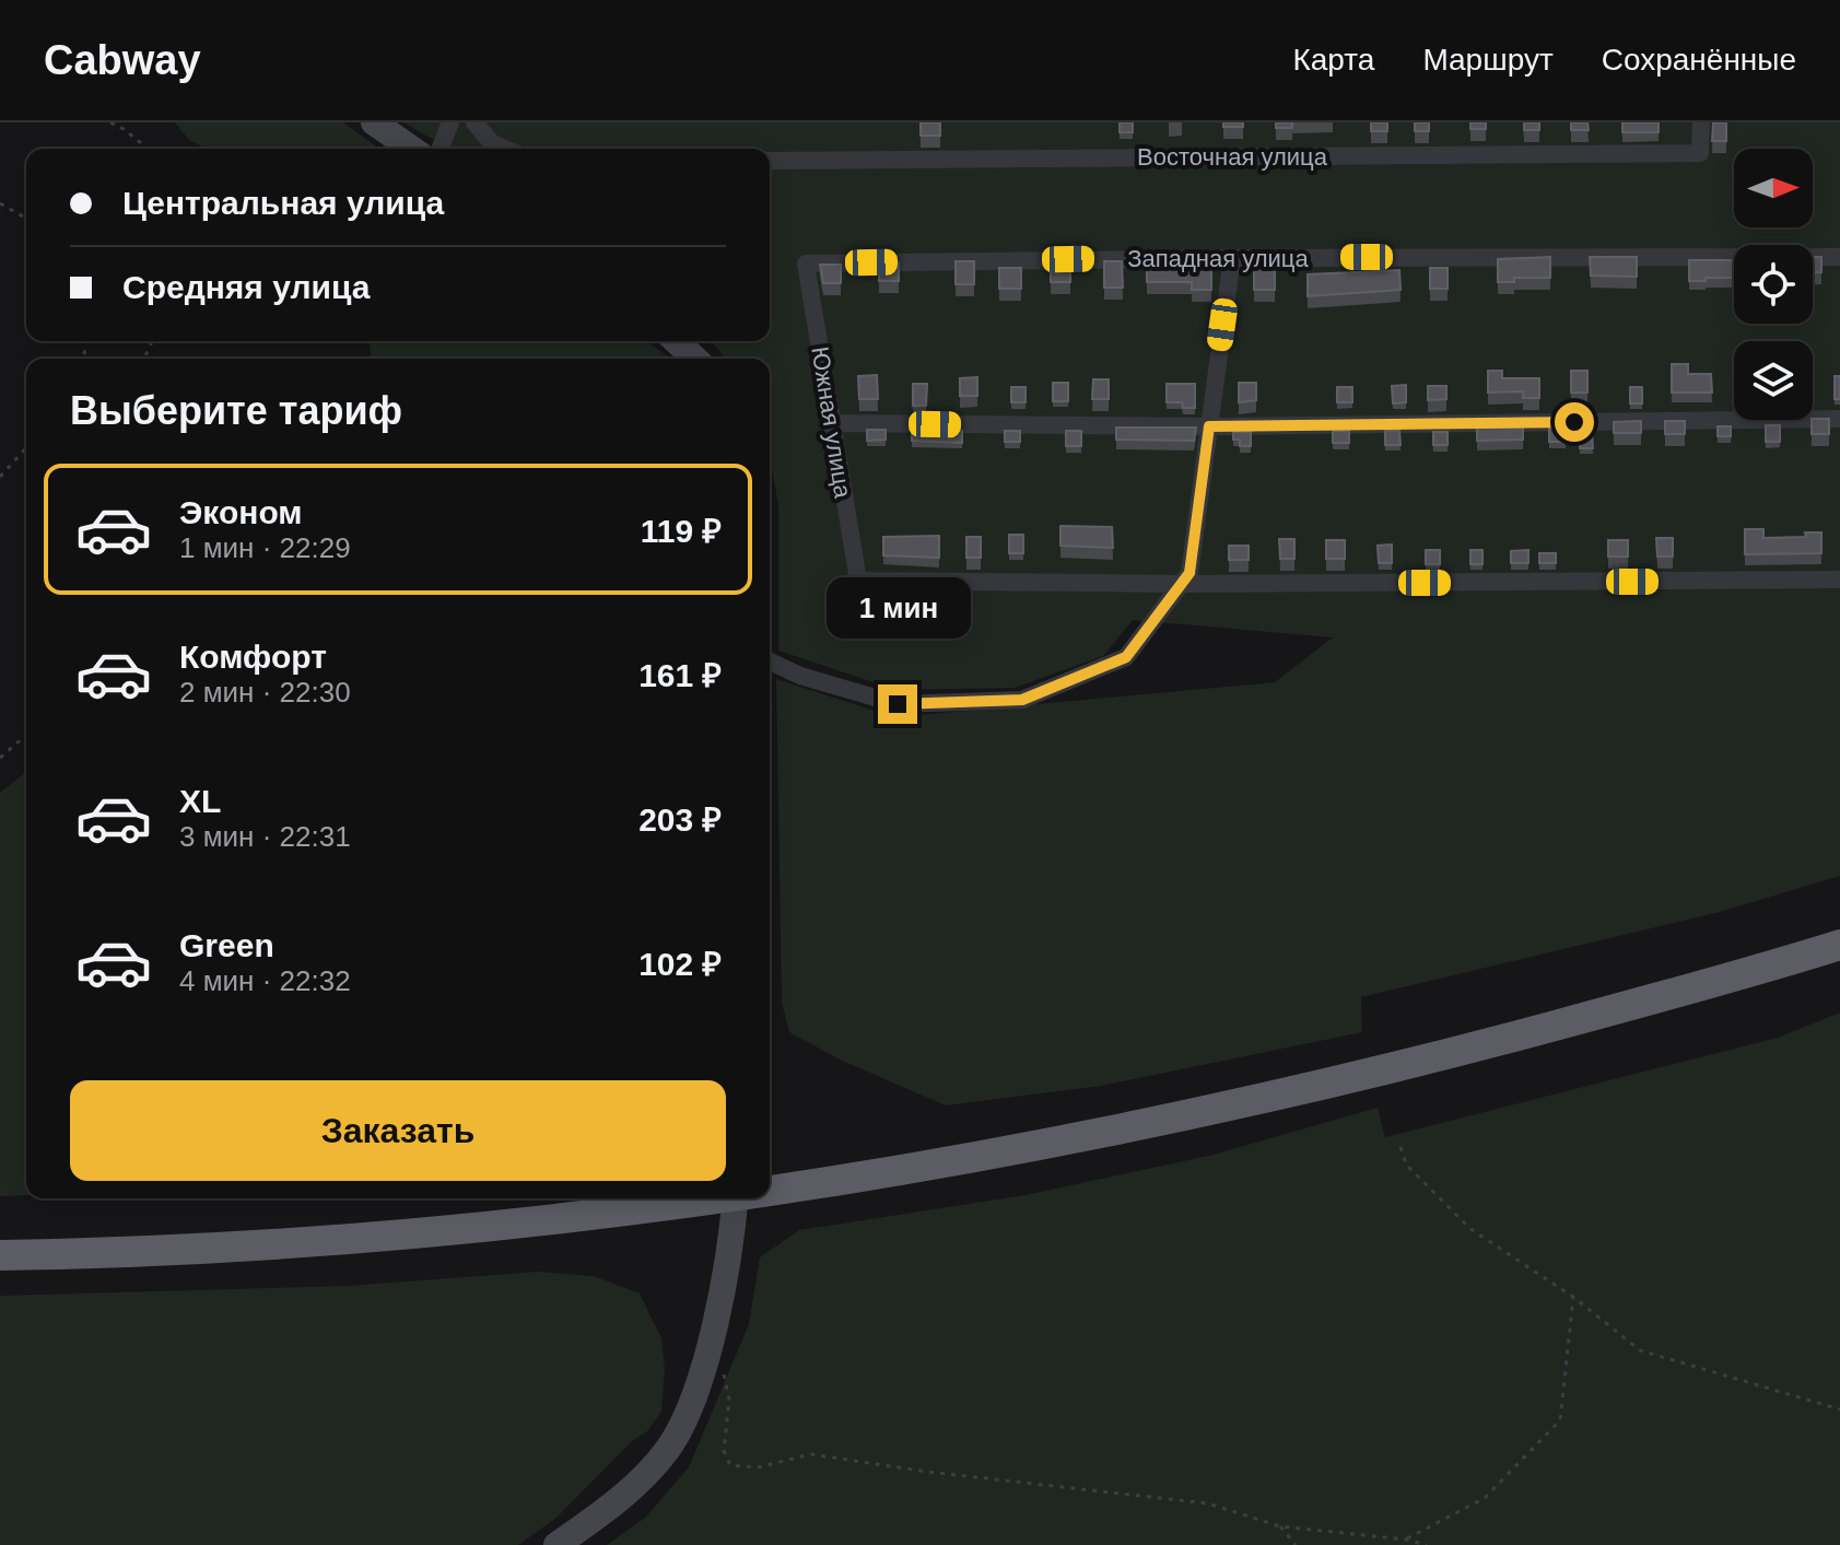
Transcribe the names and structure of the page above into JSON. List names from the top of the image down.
{
  "streets": {
    "street": ["Восточная улица", "Западная улица", "Южная улица"]
  },
  "crossings": [
    ["Западная улица", "Южная улица"]
  ],
  "north": "right",
  "page": {
    "header": "Cabway",
    "nav": ["Карта", "Маршрут", "Сохранённые"],
    "banner": ["Центральная улица", "Средняя улица"],
    "heading": "Выберите тариф",
    "list": [
      {
        "name": "Эконом",
        "note": "1 мин · 22:29",
        "value": "119 ₽"
      },
      {
        "name": "Комфорт",
        "note": "2 мин · 22:30",
        "value": "161 ₽"
      },
      {
        "name": "XL",
        "note": "3 мин · 22:31",
        "value": "203 ₽"
      },
      {
        "name": "Green",
        "note": "4 мин · 22:32",
        "value": "102 ₽"
      }
    ],
    "bubble": "1 мин",
    "buttons": "Заказать"
  }
}
